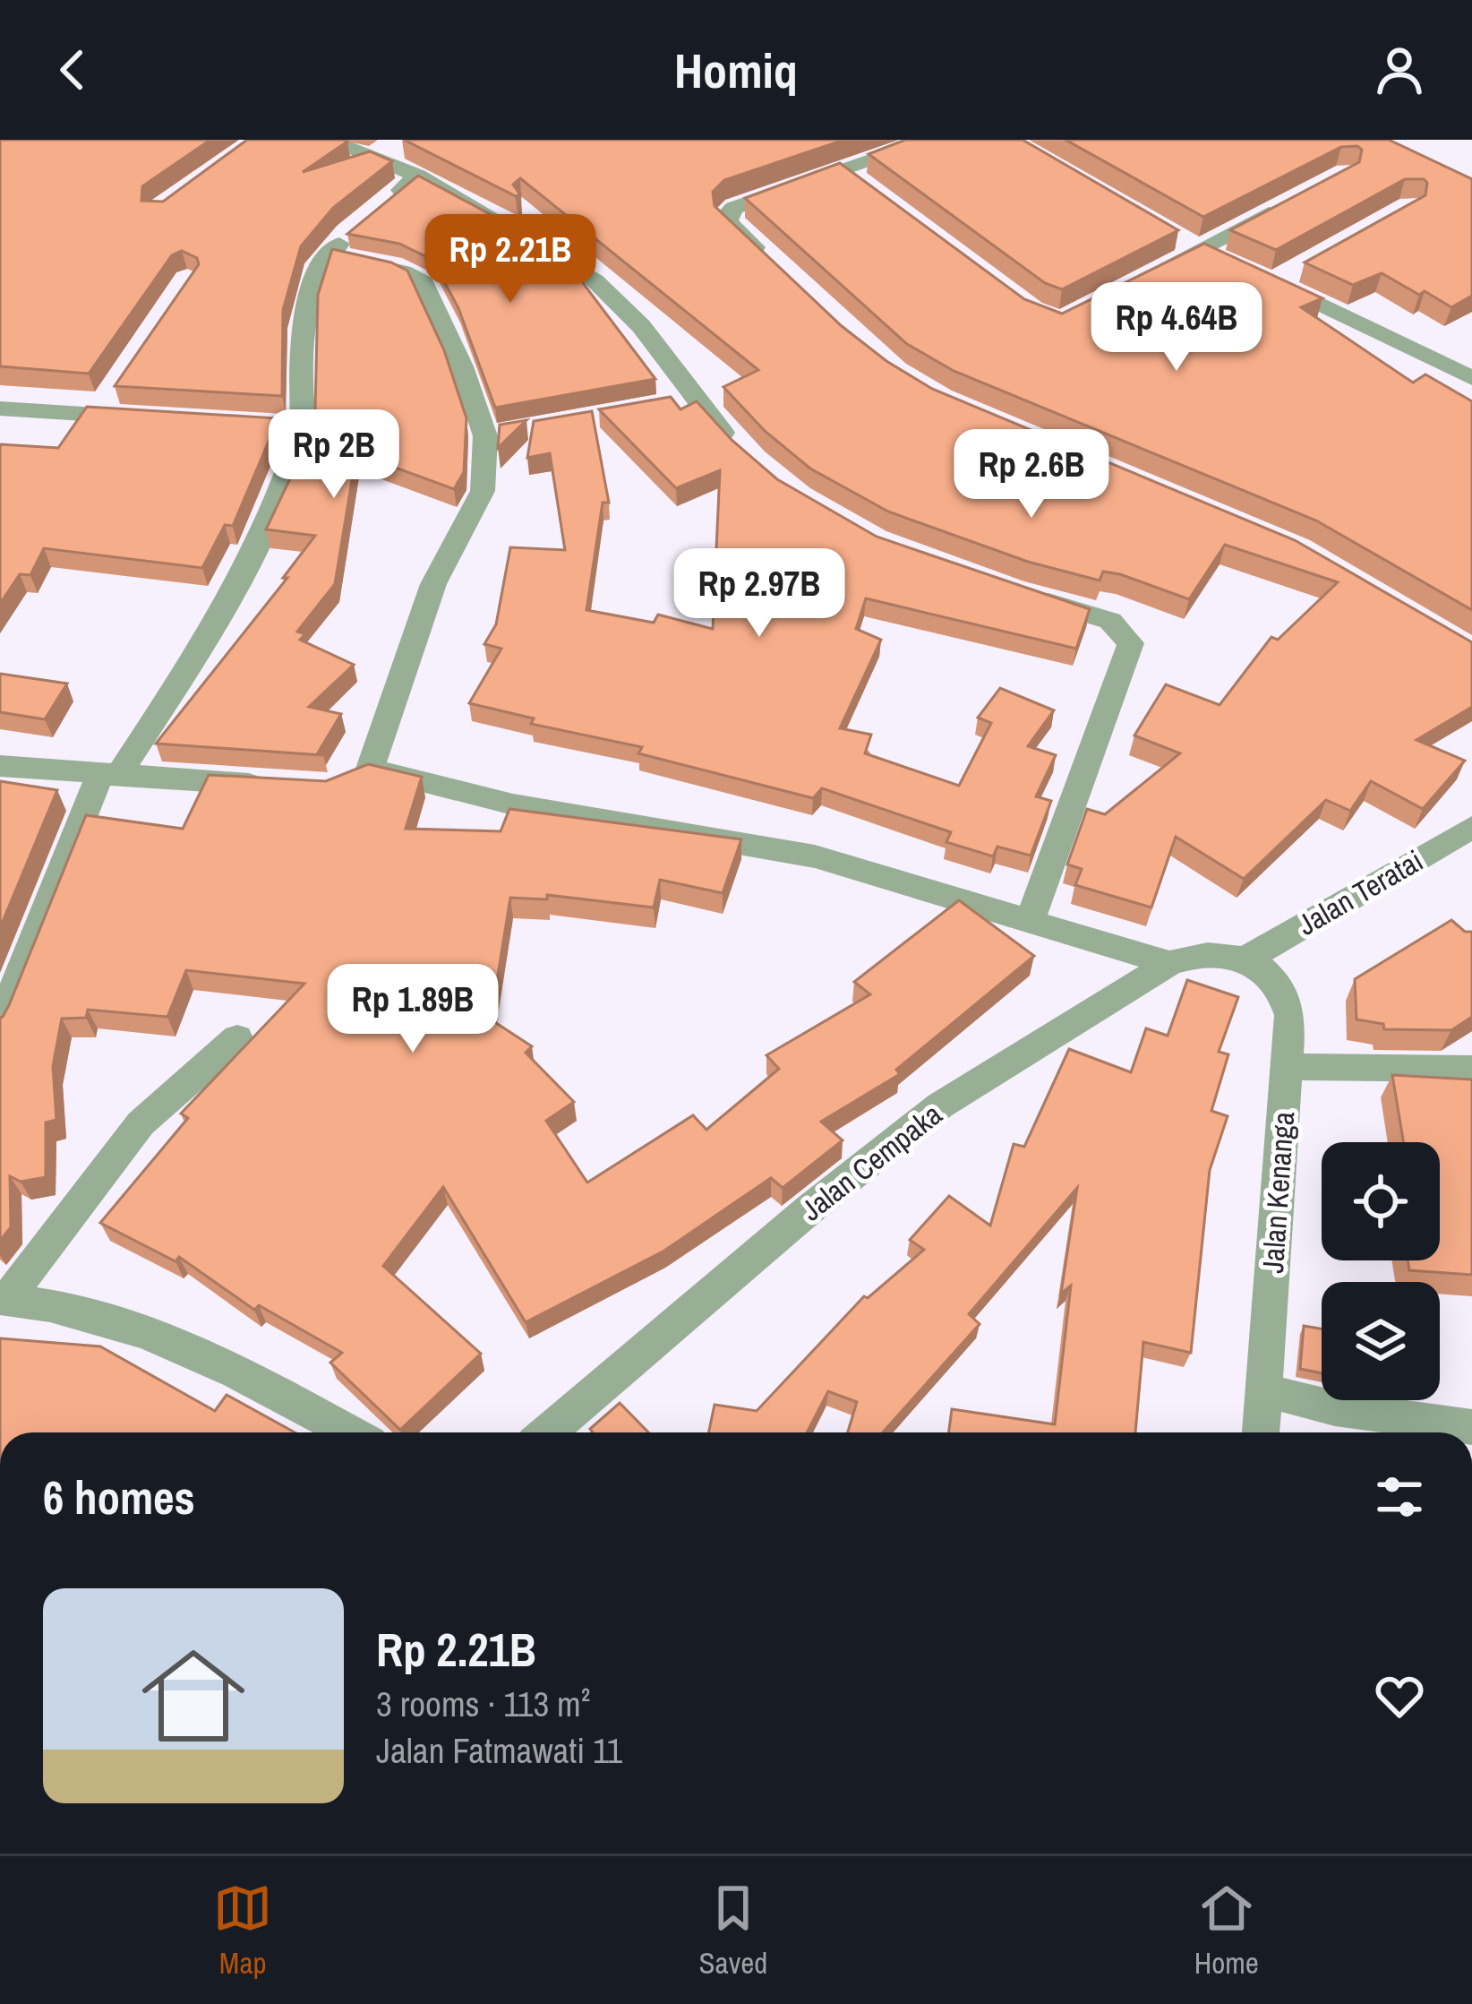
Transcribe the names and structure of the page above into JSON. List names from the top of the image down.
{
  "streets": {
    "street": ["Jalan Teratai", "Jalan Cempaka", "Jalan Kenanga"]
  },
  "crossings": [
    ["Jalan Teratai", "Jalan Cempaka"],
    ["Jalan Teratai", "Jalan Kenanga"],
    ["Jalan Cempaka", "Jalan Kenanga"]
  ],
  "page": {
    "header": "Homiq",
    "price": [
      "Rp 2.21B",
      "Rp 4.64B",
      "Rp 2B",
      "Rp 2.6B",
      "Rp 2.97B",
      "Rp 1.89B"
    ],
    "heading": "6 homes",
    "list": [
      {
        "name": "Rp 2.21B",
        "note": "3 rooms · 113 m² · Jalan Fatmawati 11"
      }
    ],
    "tabs": ["Map", "Saved", "Home"]
  }
}
